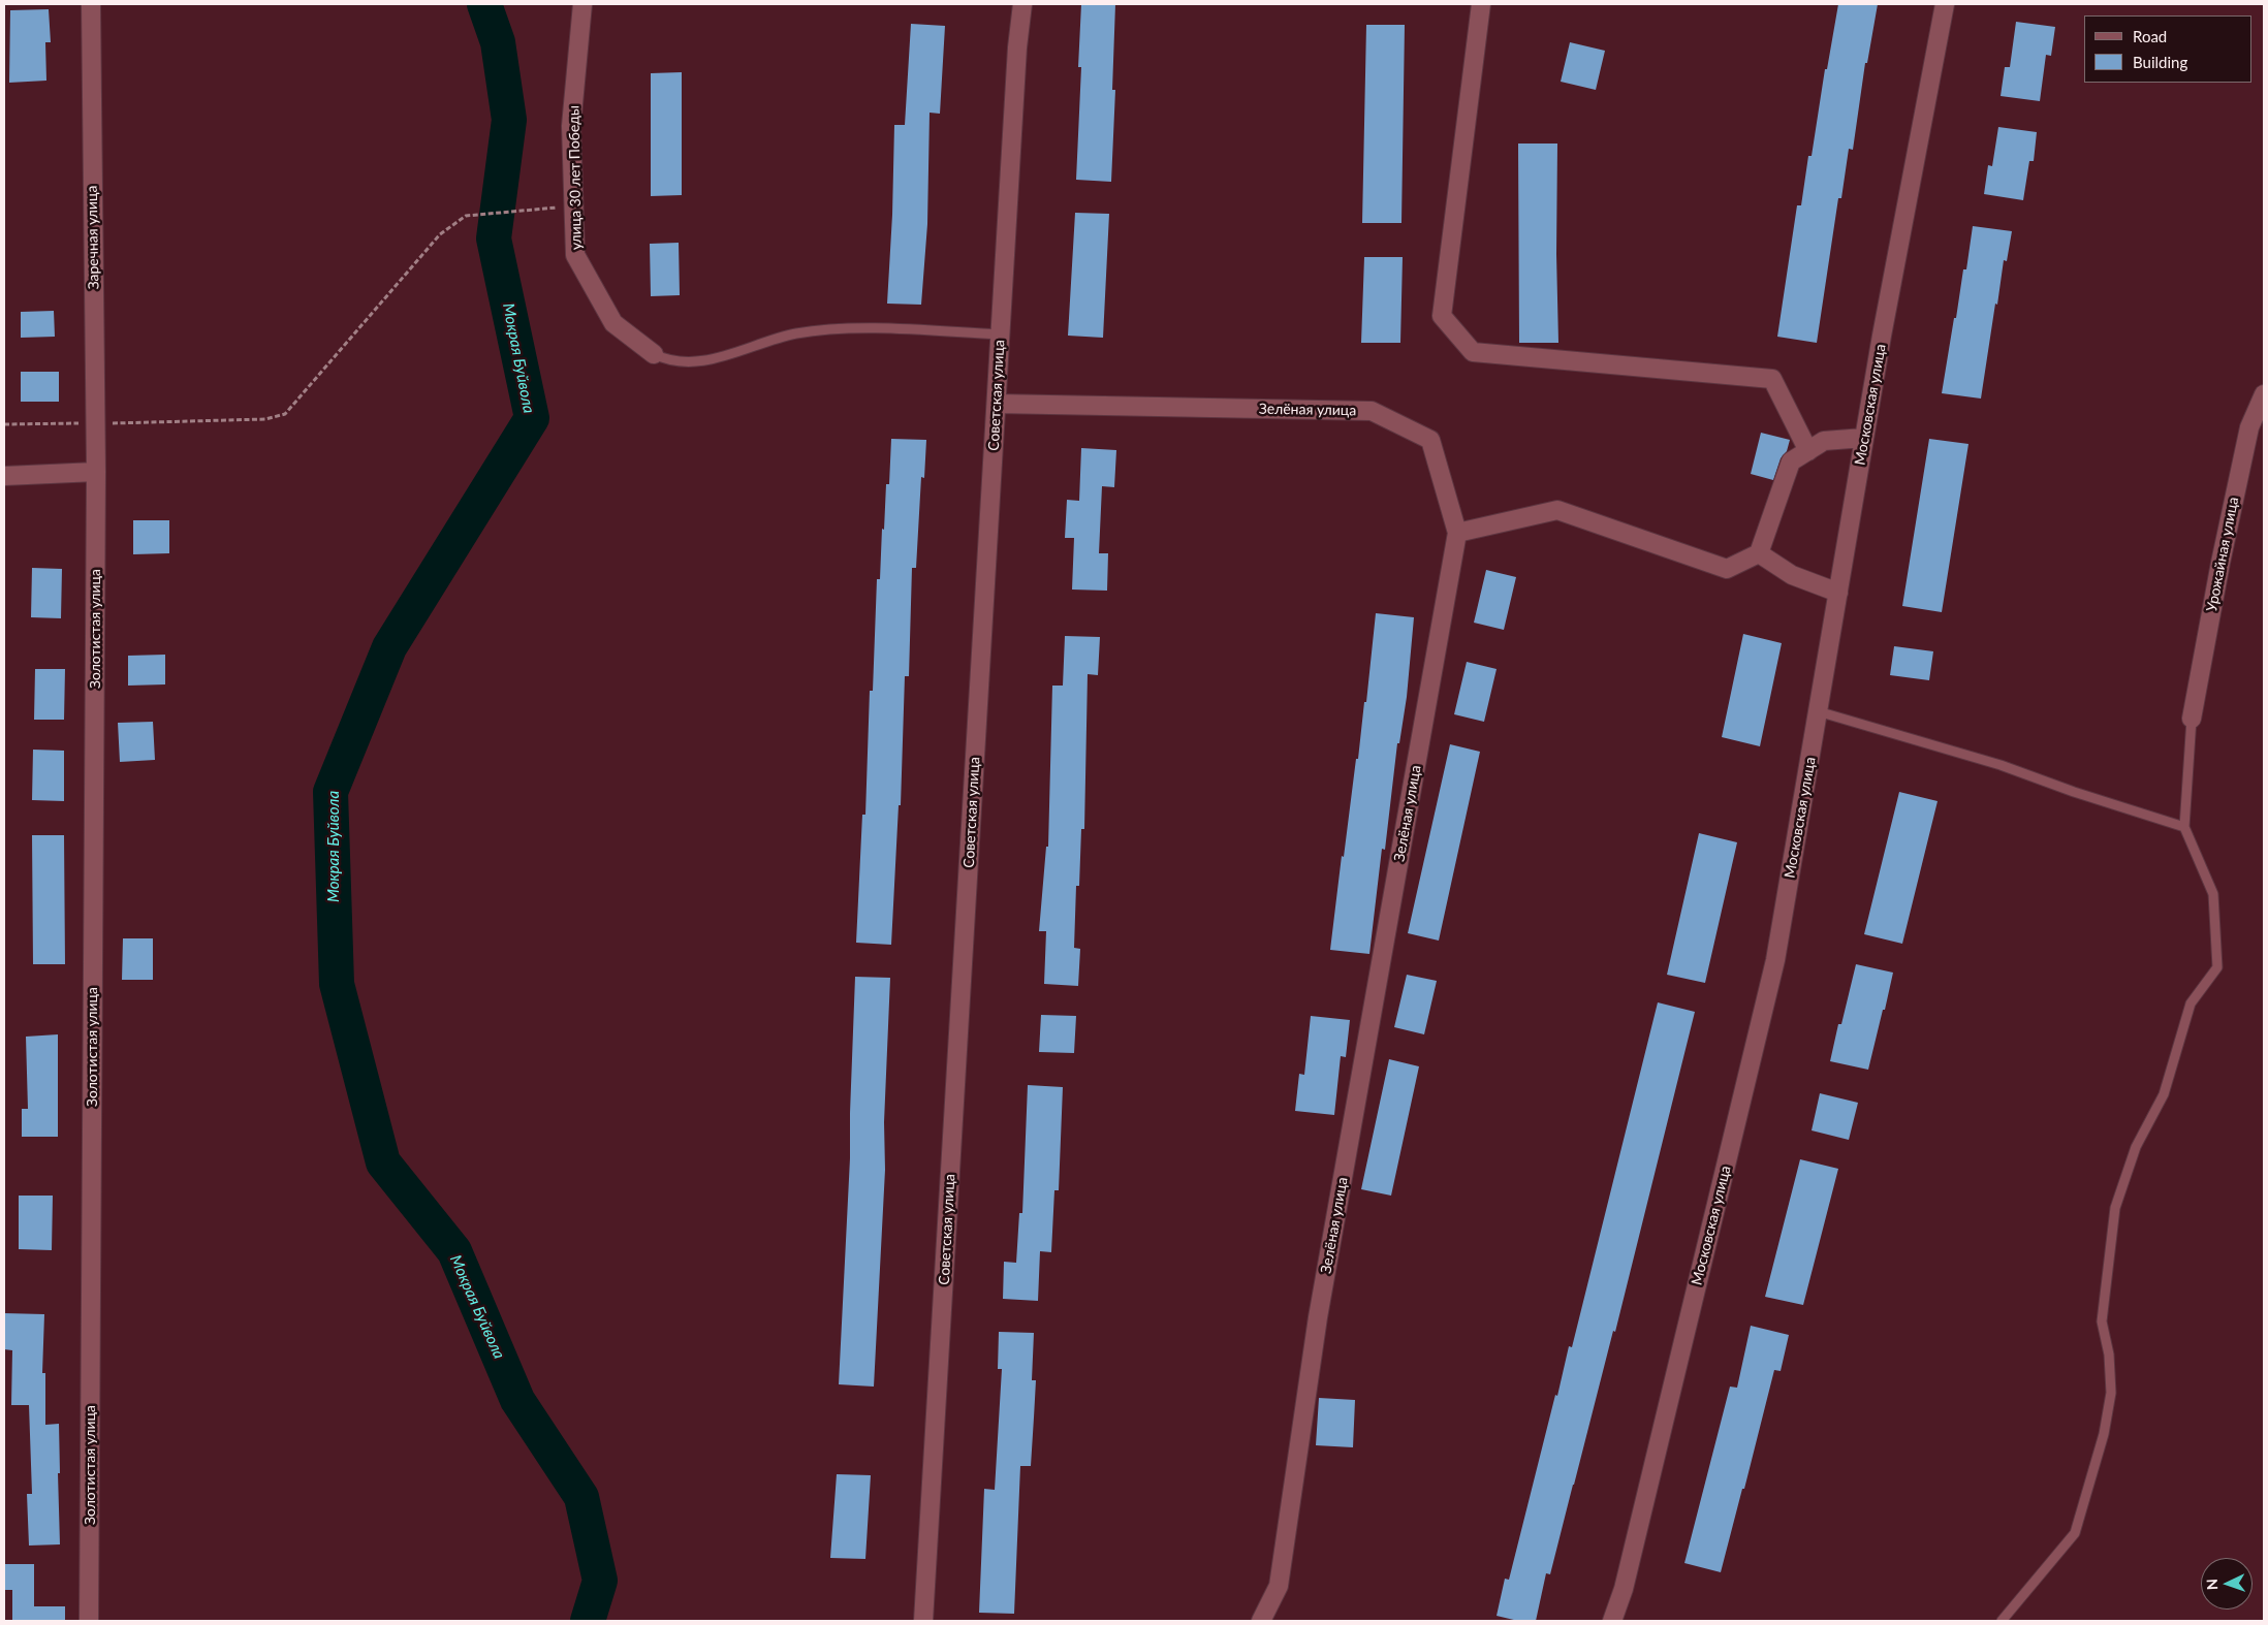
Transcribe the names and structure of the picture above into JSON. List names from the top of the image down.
{
  "streets": {
    "street": [
      "улица 30 лет Победы",
      "Заречная улица",
      "Советская улица",
      "Московская улица",
      "Зелёная улица",
      "Урожайная улица",
      "Золотистая улица"
    ]
  },
  "crossings": [
    ["Заречная улица", "Золотистая улица"],
    ["Советская улица", "Зелёная улица"]
  ],
  "water": ["Мокрая Буйвола"],
  "legend": ["Road", "Building"],
  "north": "left"
}
